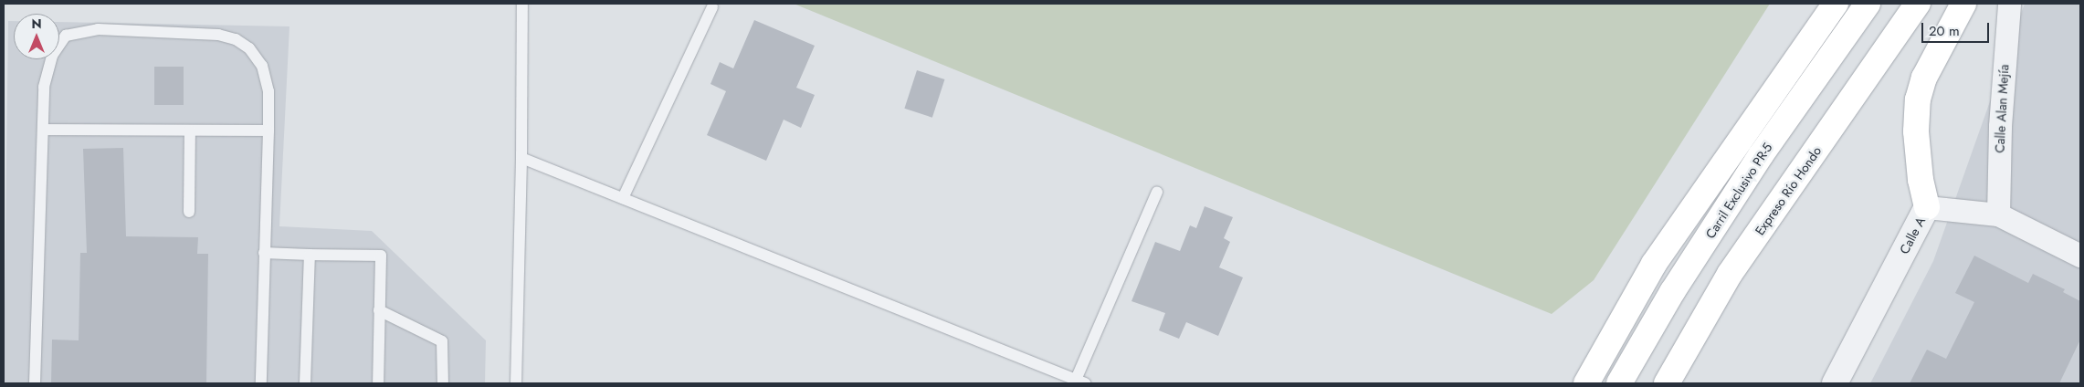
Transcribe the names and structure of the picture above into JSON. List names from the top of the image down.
{
  "streets": {
    "highway": ["Carril Exclusivo PR-5", "Expreso Río Hondo"],
    "street": ["Calle Alan Mejía", "Calle A"]
  },
  "crossings": [
    ["Calle Alan Mejía", "Calle A"]
  ],
  "scale_bar": "20 m",
  "north": "top"
}
